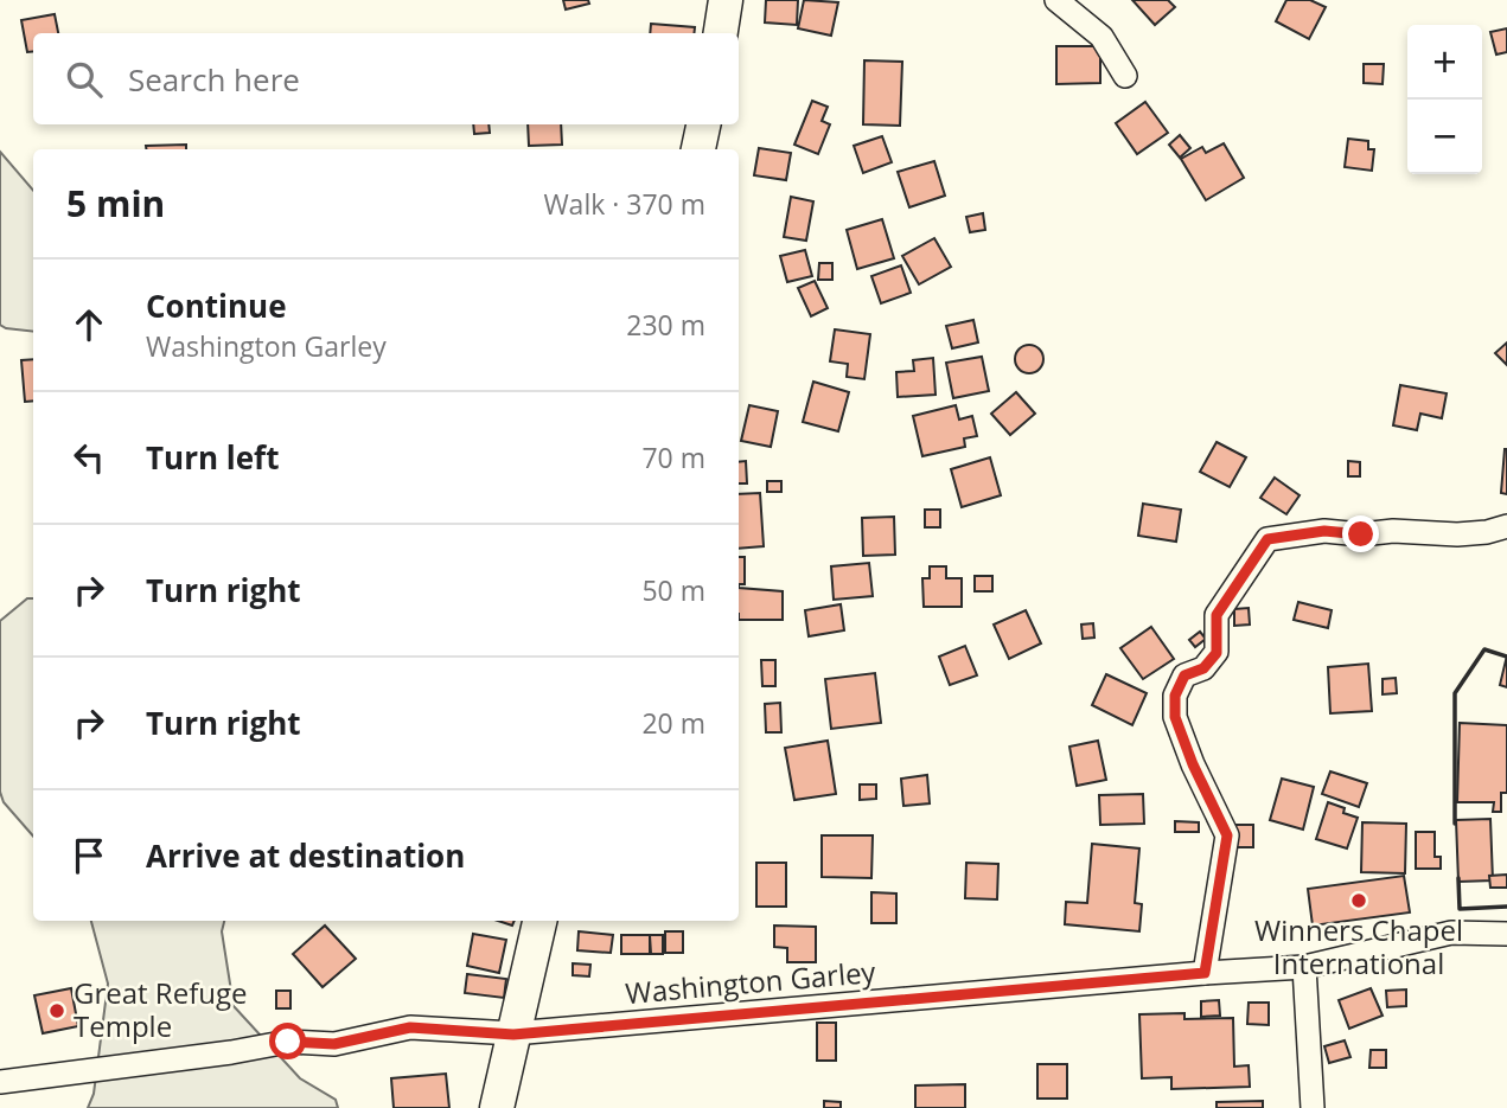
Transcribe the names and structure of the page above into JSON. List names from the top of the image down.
{
  "streets": {
    "street": ["Washington Garley"]
  },
  "places": ["Winners Chapel International", "Great Refuge Temple"],
  "page": {
    "map_buttons": ["+", "−"],
    "search": "Search here",
    "heading": ["5 min", "Walk · 370 m"],
    "list": [
      ["Continue", "Washington Garley", "230 m"],
      ["Turn left", "70 m"],
      ["Turn right", "50 m"],
      ["Turn right", "20 m"],
      "Arrive at destination"
    ]
  }
}
